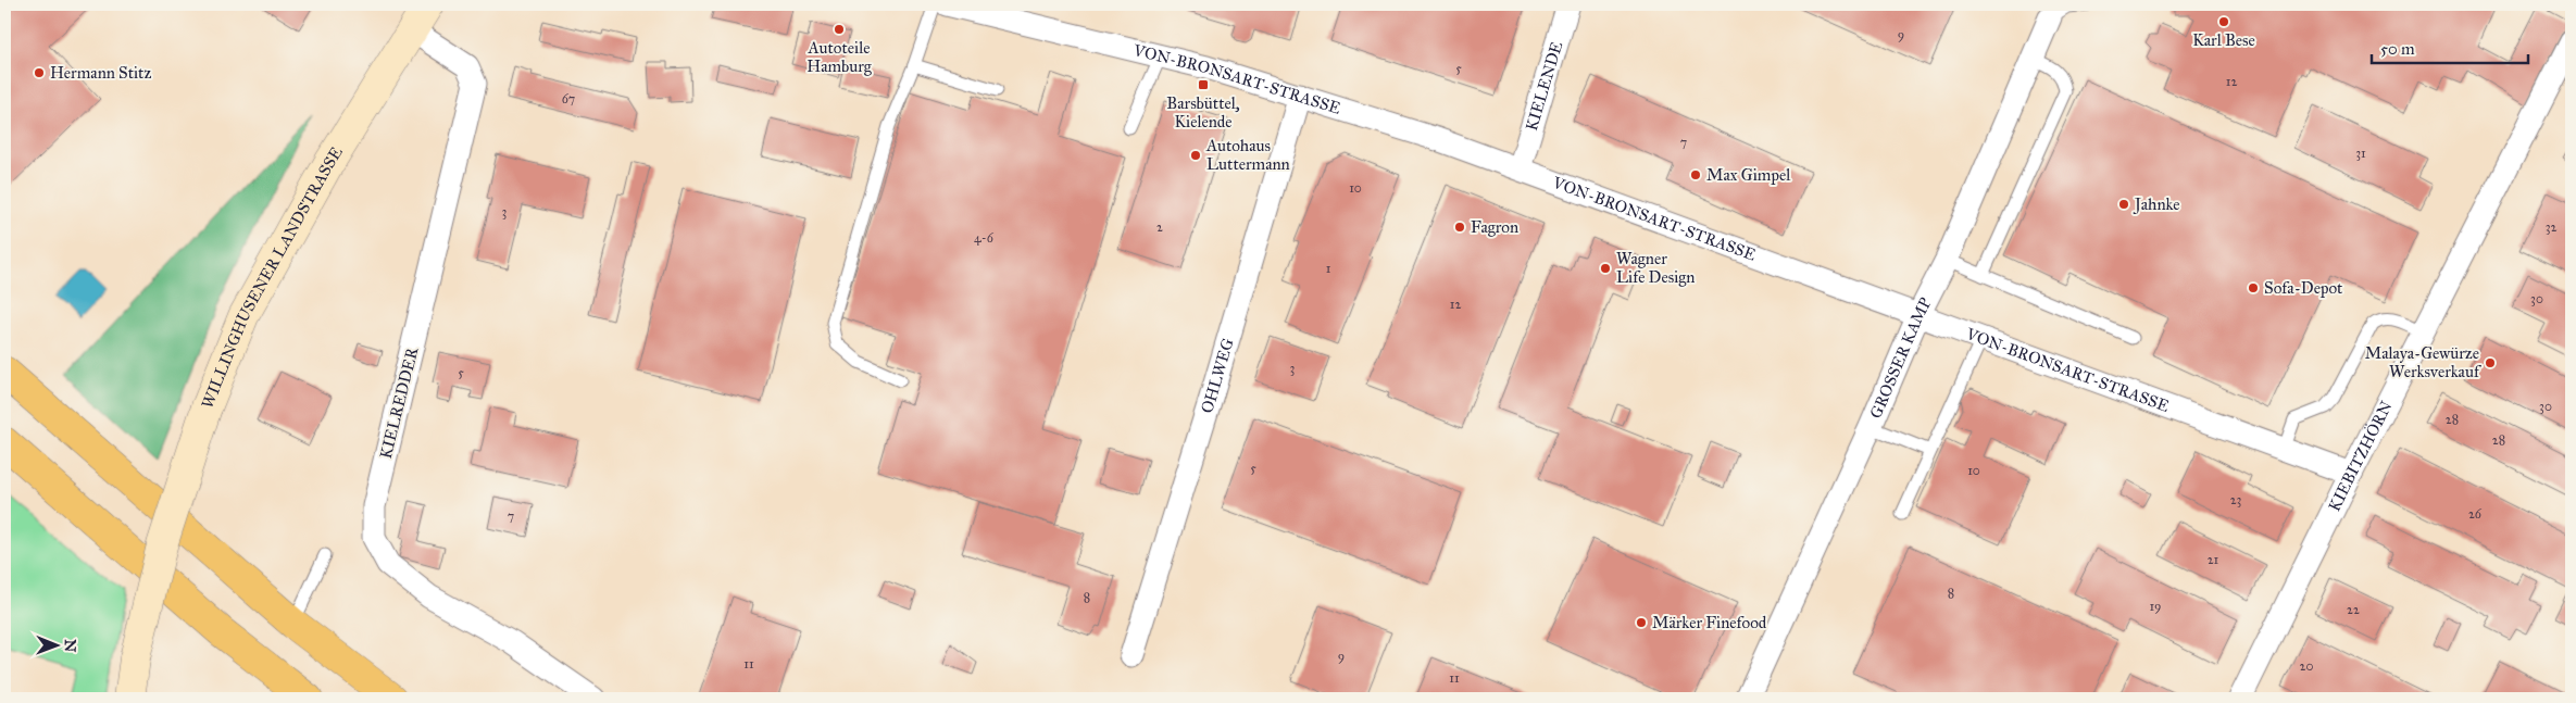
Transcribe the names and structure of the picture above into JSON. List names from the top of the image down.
{
  "streets": {
    "main road": ["WILLINGHUSENER LANDSTRASSE"],
    "street": [
      "VON-BRONSART-STRASSE",
      "KIELENDE",
      "GROSSER KAMP",
      "OHLWEG",
      "KIELREDDER",
      "KIEBITZHÖRN"
    ]
  },
  "crossings": [
    ["VON-BRONSART-STRASSE", "KIELENDE"],
    ["VON-BRONSART-STRASSE", "GROSSER KAMP"],
    ["VON-BRONSART-STRASSE", "OHLWEG"],
    ["VON-BRONSART-STRASSE", "KIEBITZHÖRN"],
    ["WILLINGHUSENER LANDSTRASSE", "KIELREDDER"]
  ],
  "places": {
    "other": [
      "Karl Bese",
      "Autoteile Hamburg",
      "Hermann Stitz",
      "Autohaus Luttermann",
      "Max Gimpel",
      "Jahnke",
      "Fagron",
      "Wagner Life Design",
      "Sofa-Depot",
      "Malaya-Gewürze Werksverkauf",
      "Märker Finefood"
    ],
    "transit": ["Barsbüttel, Kielende"]
  },
  "house_numbers": [
    "9",
    "5",
    "12",
    "67",
    "7",
    "31",
    "10",
    "3",
    "2",
    "32",
    "4-6",
    "1",
    "30",
    "12",
    "3",
    "5",
    "30",
    "28",
    "28",
    "5",
    "10",
    "23",
    "26",
    "7",
    "21",
    "8",
    "8",
    "19",
    "22",
    "9",
    "11",
    "20",
    "11"
  ],
  "scale_bar": "50 m",
  "north": "right"
}
